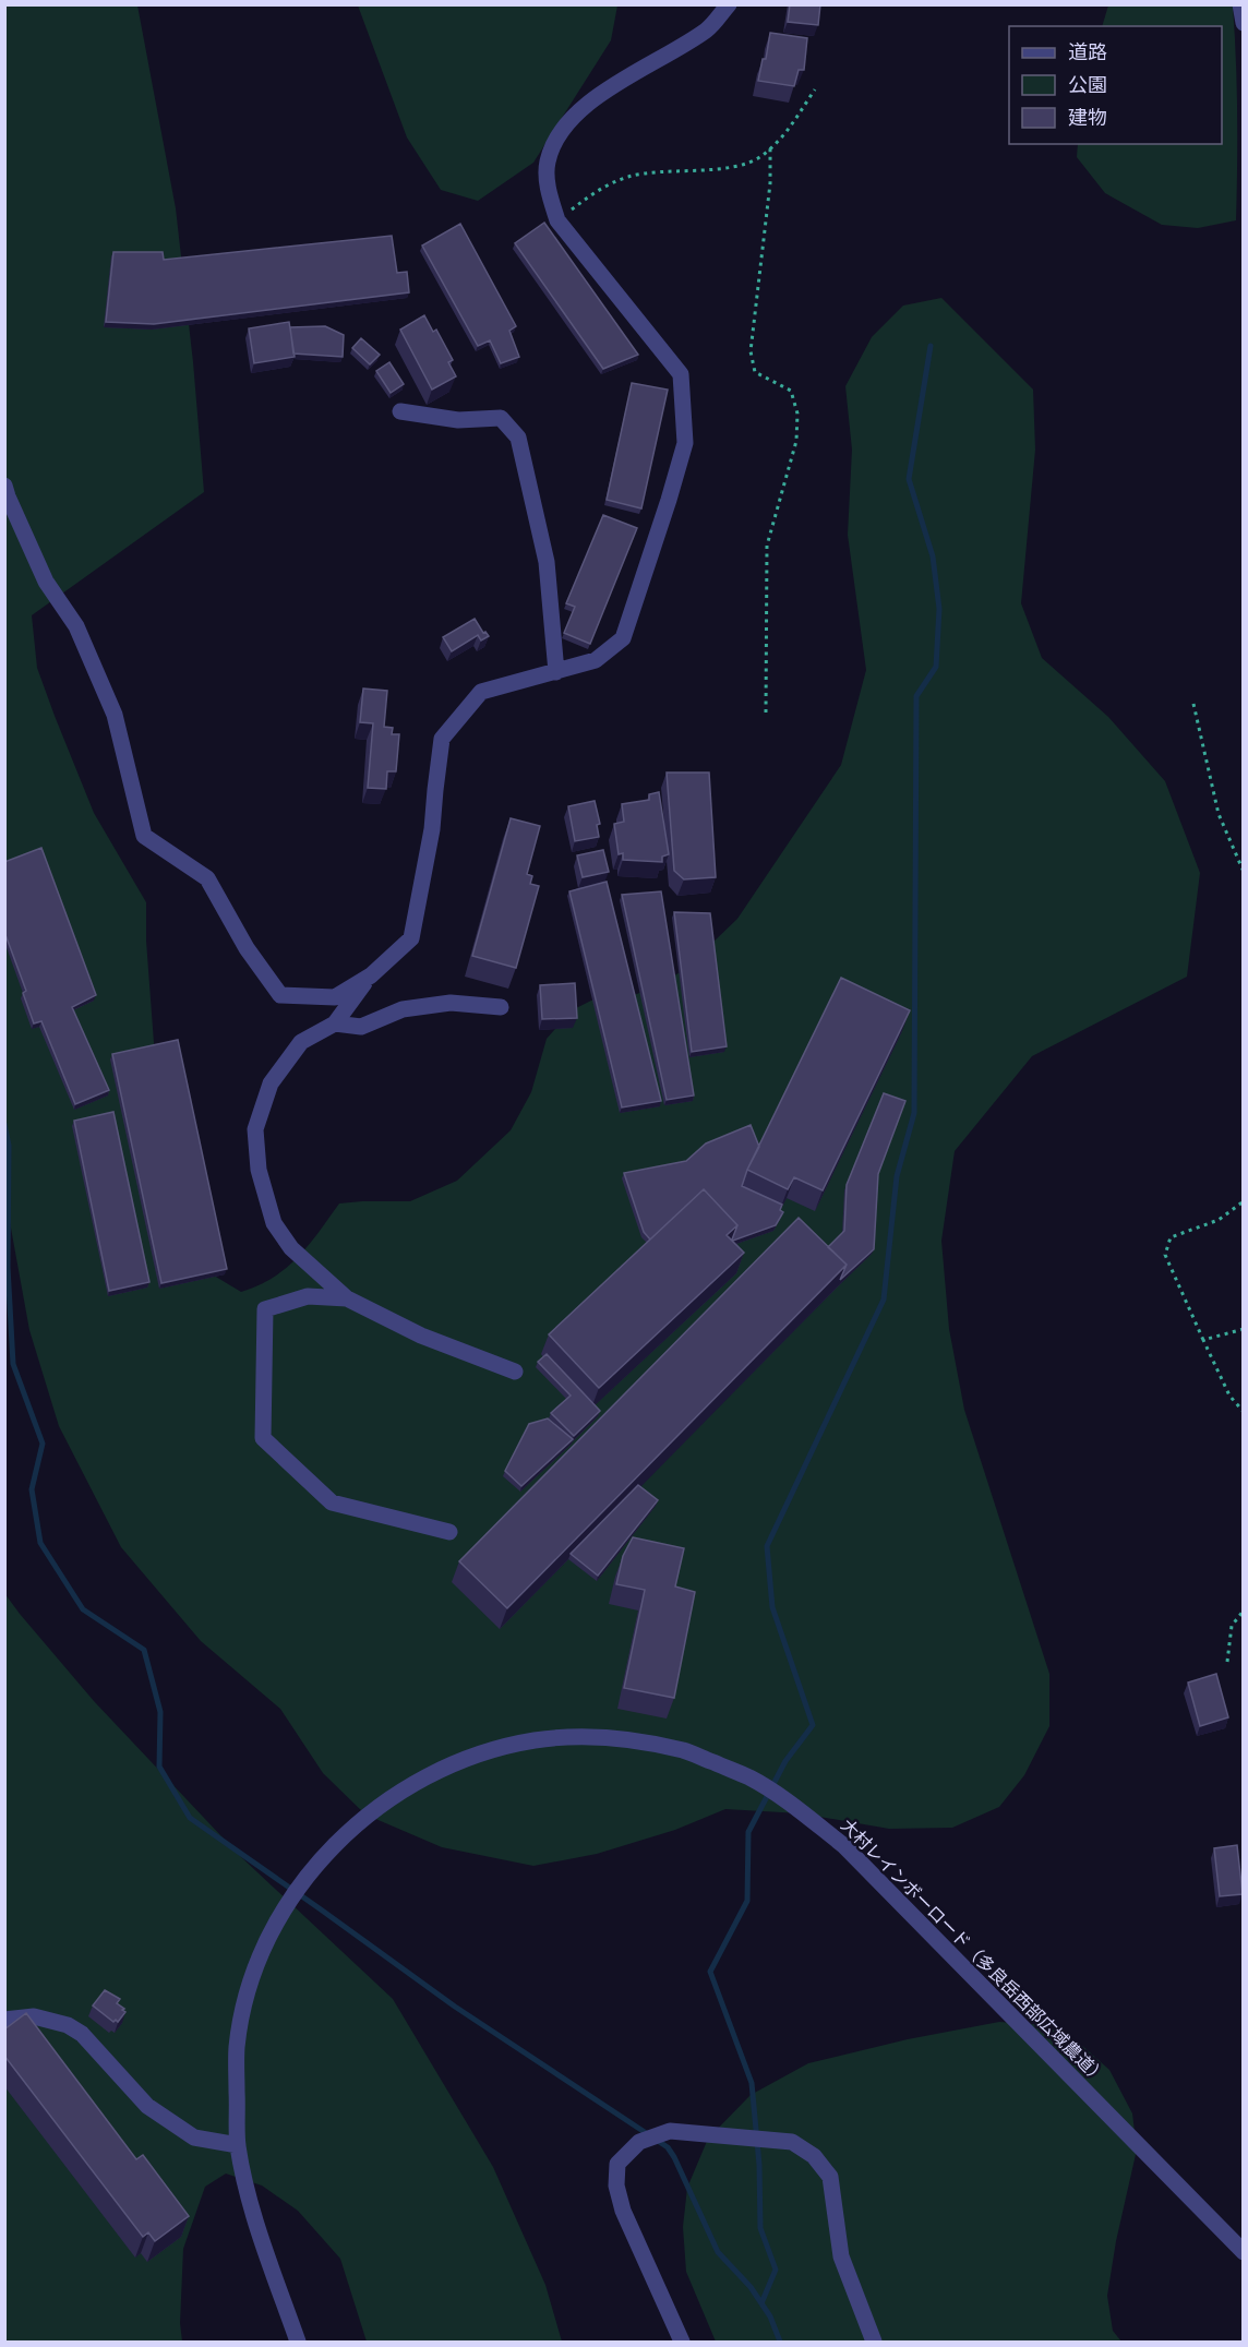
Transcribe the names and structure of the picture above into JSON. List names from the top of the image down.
{
  "streets": {
    "street": ["大村レインボーロード（多良岳西部広域農道）"]
  },
  "legend": ["道路", "公園", "建物"]
}
